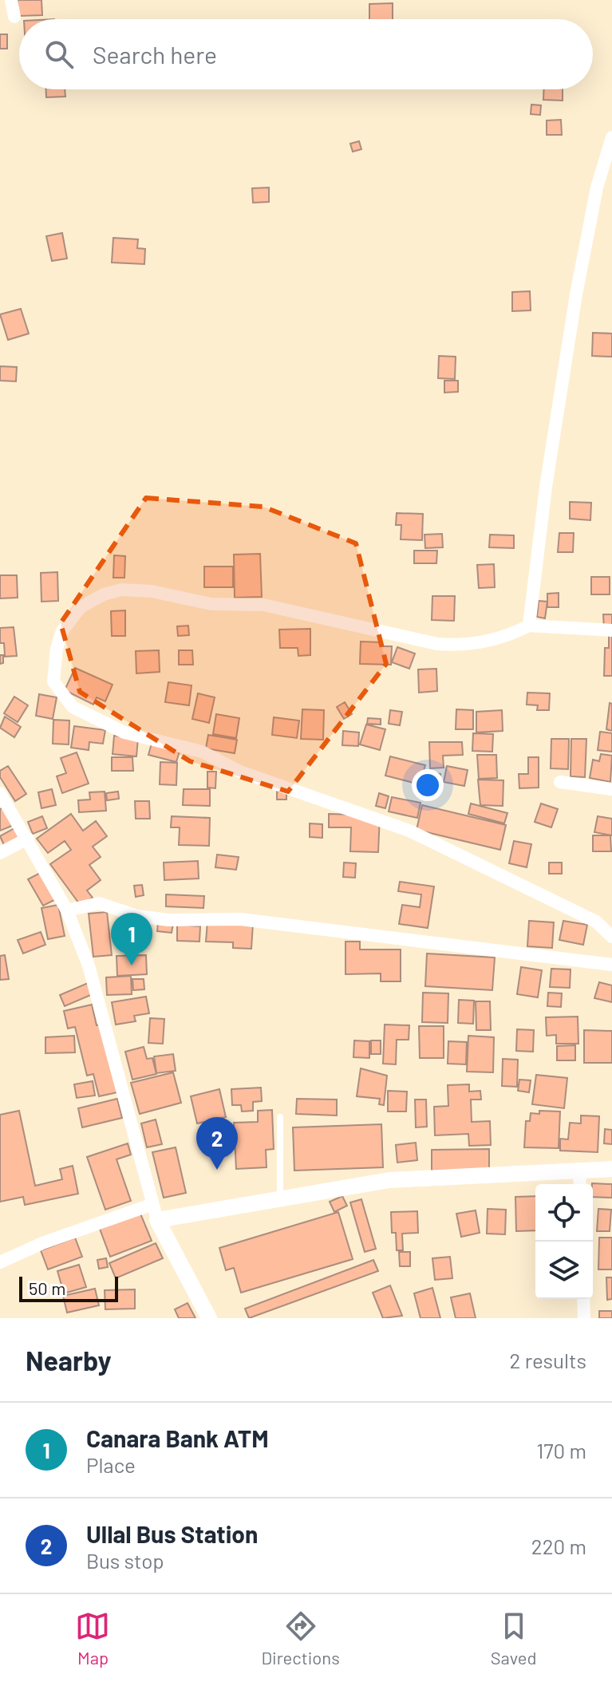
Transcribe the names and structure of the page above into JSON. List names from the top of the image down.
{
  "scale_bar": "50 m",
  "page": {
    "search": "Search here",
    "pins": ["1", "2"],
    "scale": "50 m",
    "heading": ["Nearby", "2 results"],
    "list": [
      {
        "mark": "1",
        "name": "Canara Bank ATM",
        "note": "Place",
        "value": "170 m"
      },
      {
        "mark": "2",
        "name": "Ullal Bus Station",
        "note": "Bus stop",
        "value": "220 m"
      }
    ],
    "nav": ["Map", "Directions", "Saved"]
  }
}
